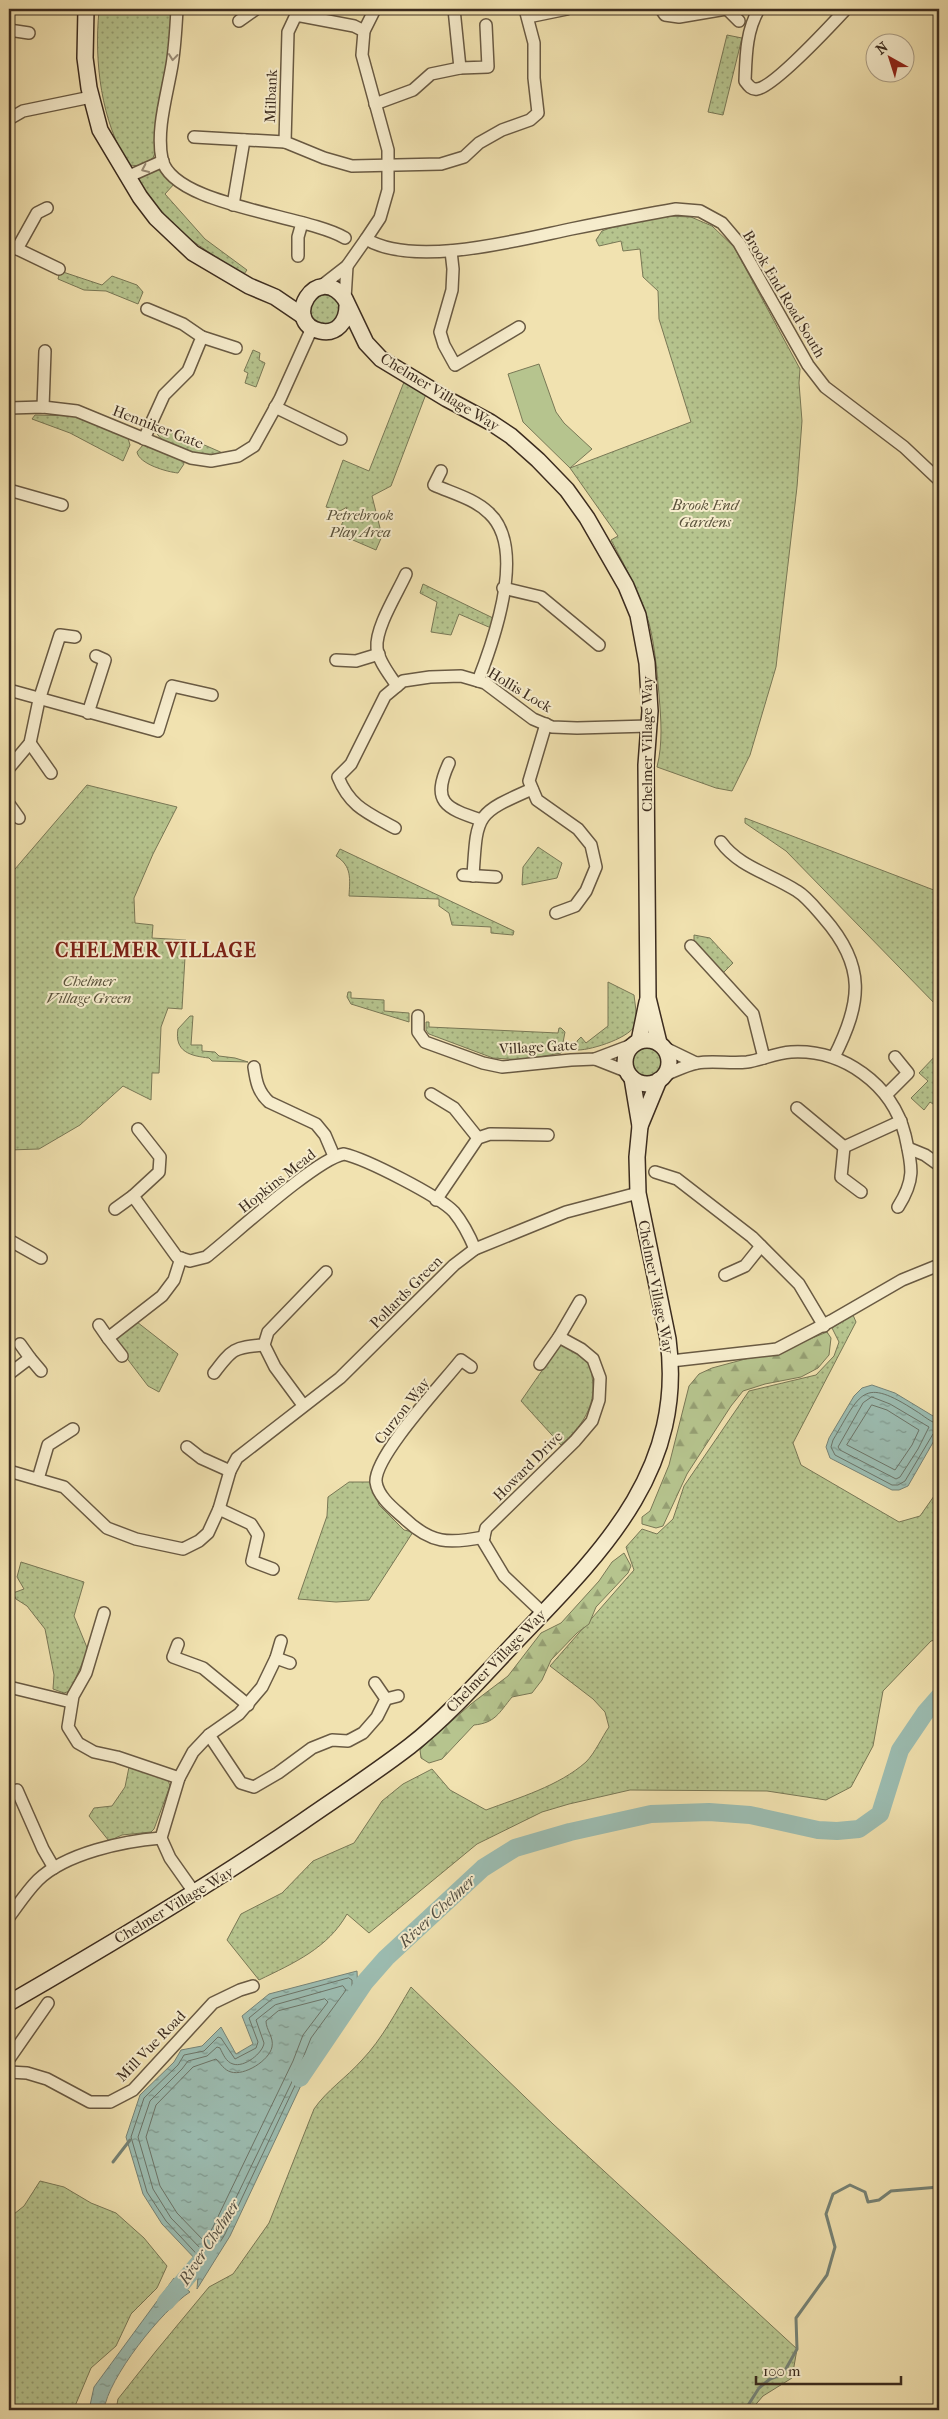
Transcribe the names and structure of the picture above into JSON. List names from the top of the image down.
{
  "streets": {
    "street": [
      "Milbank",
      "Brook End Road South",
      "Chelmer Village Way",
      "Henniker Gate",
      "Hollis Lock",
      "Village Gate",
      "Hopkins Mead",
      "Pollards Green",
      "Curzon Way",
      "Howard Drive",
      "Mill Vue Road"
    ]
  },
  "crossings": [
    ["Chelmer Village Way", "Henniker Gate"],
    ["Chelmer Village Way", "Hollis Lock"],
    ["Chelmer Village Way", "Village Gate"],
    ["Chelmer Village Way", "Pollards Green"],
    ["Hopkins Mead", "Pollards Green"],
    ["Curzon Way", "Howard Drive"]
  ],
  "districts": ["CHELMER VILLAGE"],
  "water": ["River Chelmer"],
  "parks": ["Brook End Gardens", "Petrebrook Play Area", "Chelmer Village Green"],
  "scale_bar": "100 m",
  "north": "top left"
}
